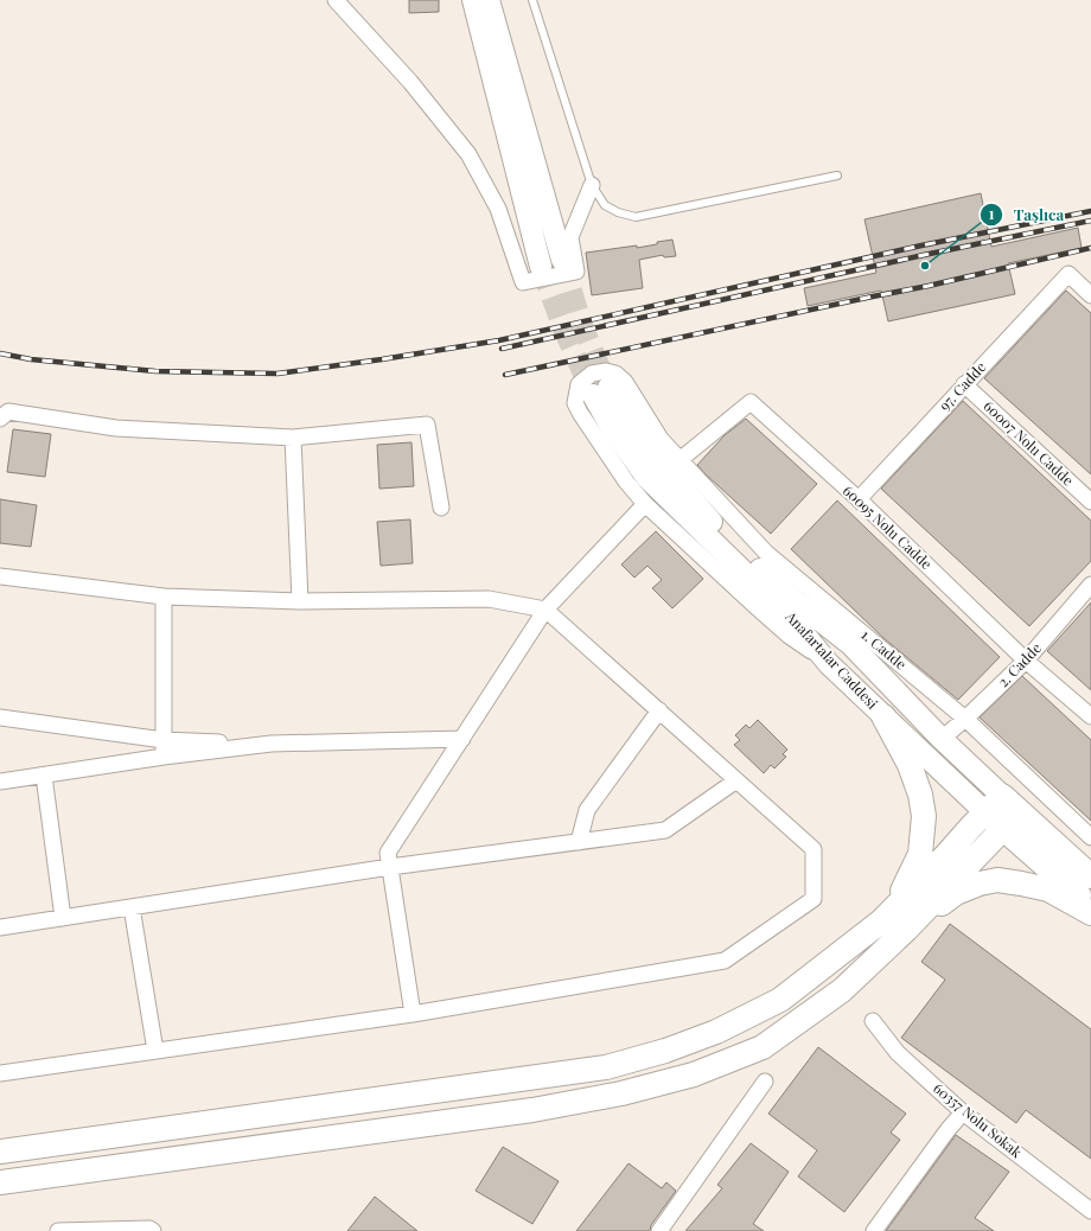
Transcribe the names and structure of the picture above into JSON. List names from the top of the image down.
{
  "streets": {
    "main road": ["Anafartalar Caddesi"],
    "street": [
      "97. Cadde",
      "60007 Nolu Cadde",
      "60095 Nolu Cadde",
      "1. Cadde",
      "2. Cadde",
      "60357 Nolu Sokak"
    ]
  },
  "crossings": [
    ["97. Cadde", "60007 Nolu Cadde"],
    ["97. Cadde", "60095 Nolu Cadde"],
    ["60095 Nolu Cadde", "1. Cadde"],
    ["60095 Nolu Cadde", "2. Cadde"],
    ["1. Cadde", "2. Cadde"],
    ["Anafartalar Caddesi", "2. Cadde"]
  ],
  "places": ["Taşlıca"]
}
